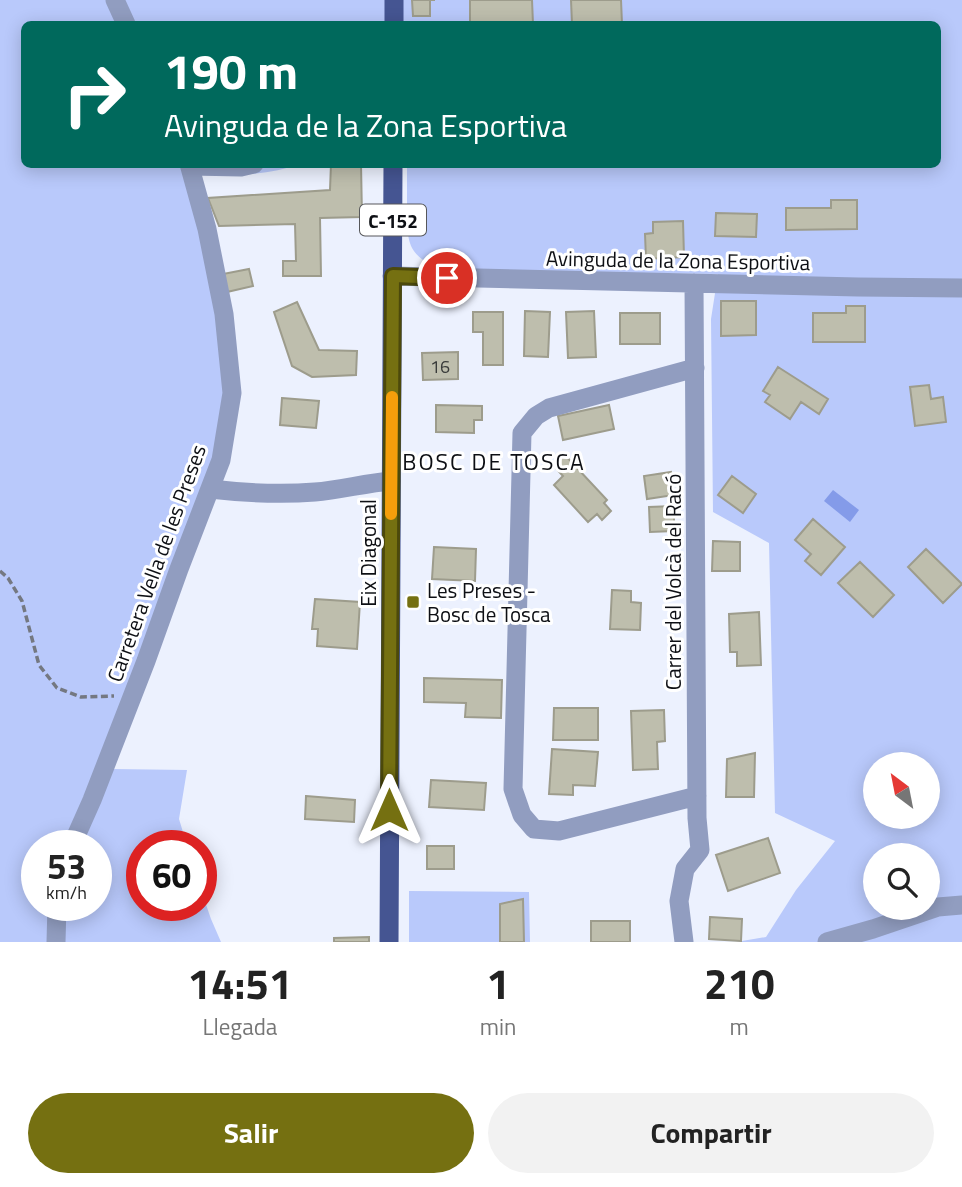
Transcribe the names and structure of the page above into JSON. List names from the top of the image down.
{
  "streets": {
    "main road": ["C-152", "Eix Diagonal"],
    "street": ["Avinguda de la Zona Esportiva", "Carretera Vella de les Preses", "Carrer del Volcà del Racó"]
  },
  "crossings": [
    ["Avinguda de la Zona Esportiva", "Eix Diagonal"],
    ["Avinguda de la Zona Esportiva", "Carrer del Volcà del Racó"]
  ],
  "districts": ["BOSC DE TOSCA"],
  "places": {
    "transit": ["Les Preses - Bosc de Tosca"]
  },
  "house_numbers": ["16"],
  "north": "top left",
  "page": {
    "turn": ["190 m", "Avinguda de la Zona Esportiva"],
    "speed": "53 km/h",
    "limit": "60",
    "eta": [
      "14:51",
      "Llegada",
      "1",
      "min",
      "210",
      "m"
    ],
    "buttons": ["Salir", "Compartir"]
  }
}
